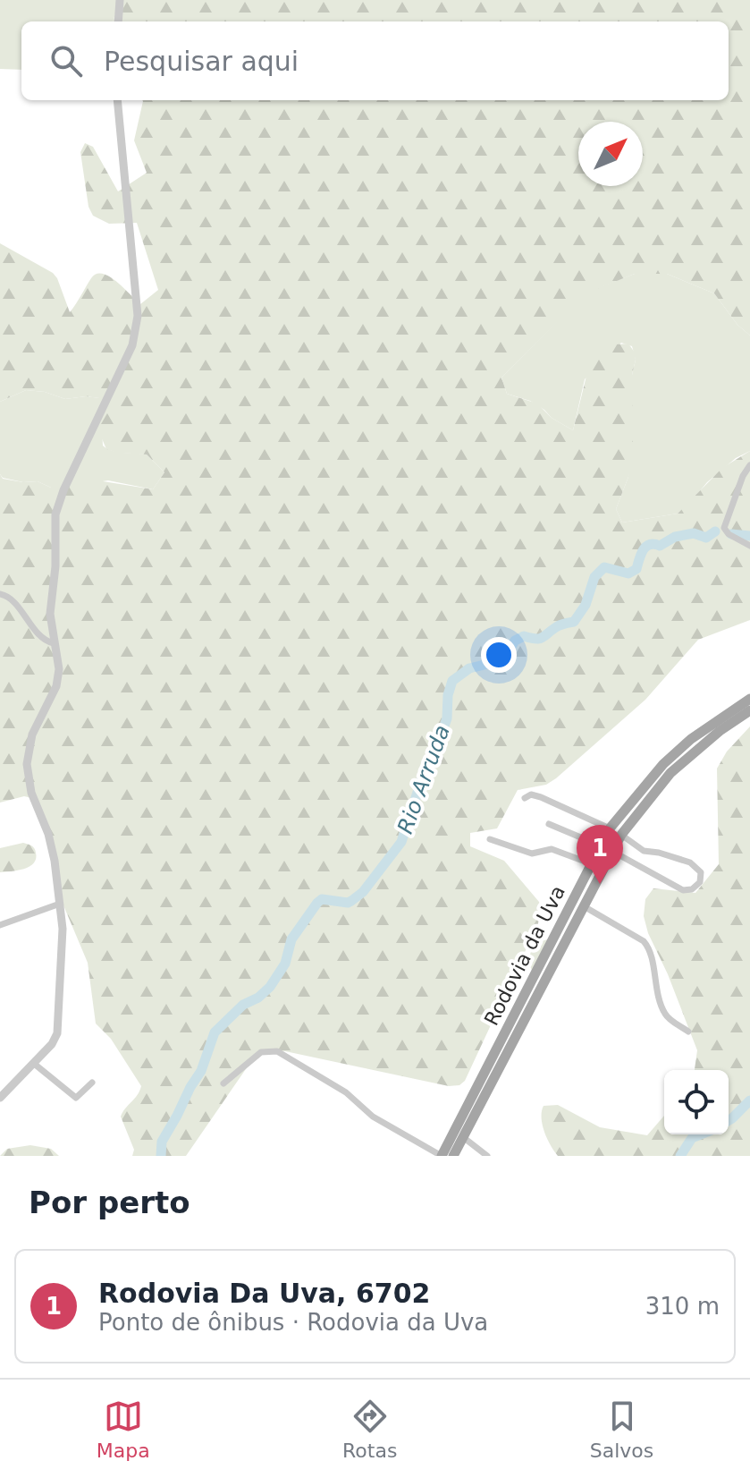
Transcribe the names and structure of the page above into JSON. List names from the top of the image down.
{
  "streets": {
    "main road": ["Rodovia da Uva"]
  },
  "water": ["Rio Arruda"],
  "north": "top right",
  "page": {
    "search": "Pesquisar aqui",
    "pins": "1",
    "heading": "Por perto",
    "list": [
      {
        "mark": "1",
        "name": "Rodovia Da Uva, 6702",
        "note": "Ponto de ônibus · Rodovia da Uva",
        "value": "310 m"
      }
    ],
    "nav": ["Mapa", "Rotas", "Salvos"]
  }
}
